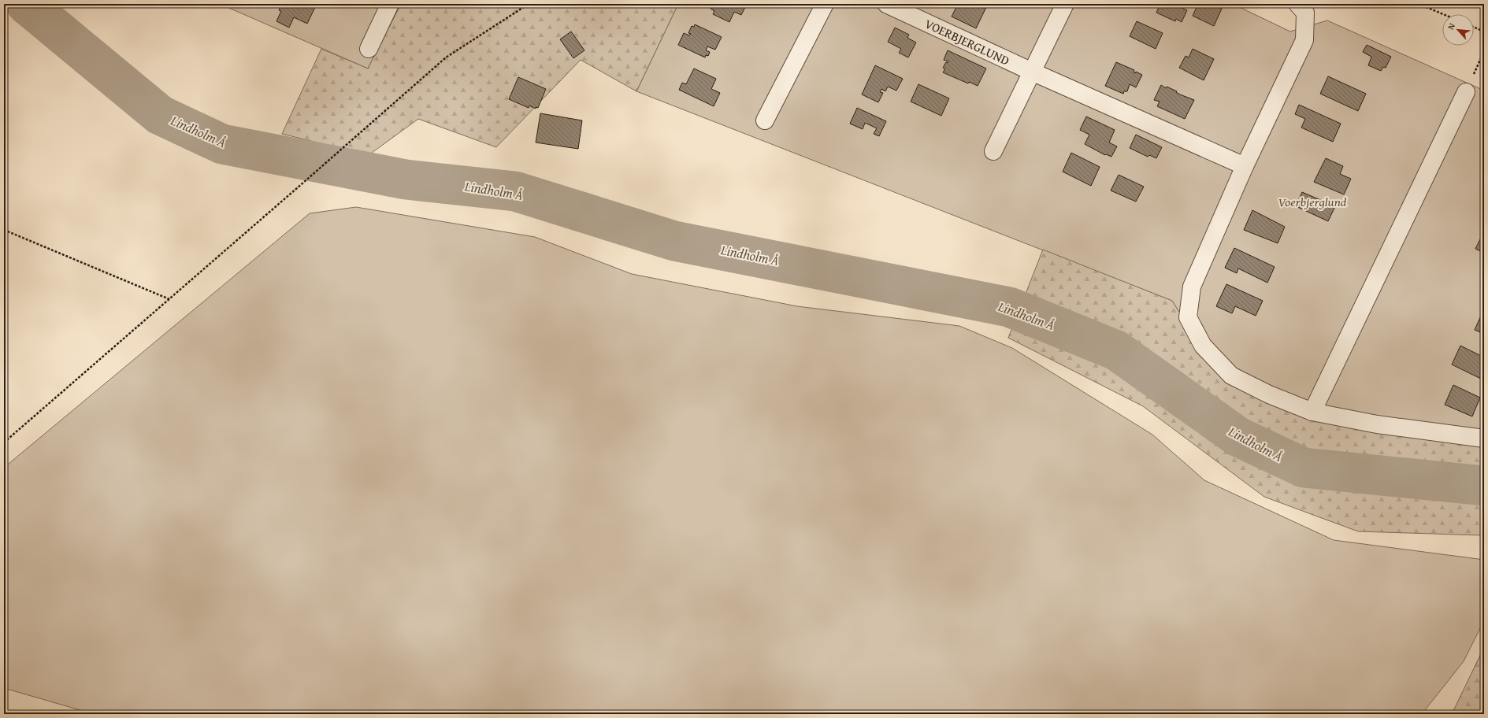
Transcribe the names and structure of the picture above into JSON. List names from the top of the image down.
{
  "streets": {
    "street": ["VOERBJERGLUND"]
  },
  "water": ["Lindholm Å"],
  "parks": ["Voerbjerglund"],
  "north": "top left"
}
